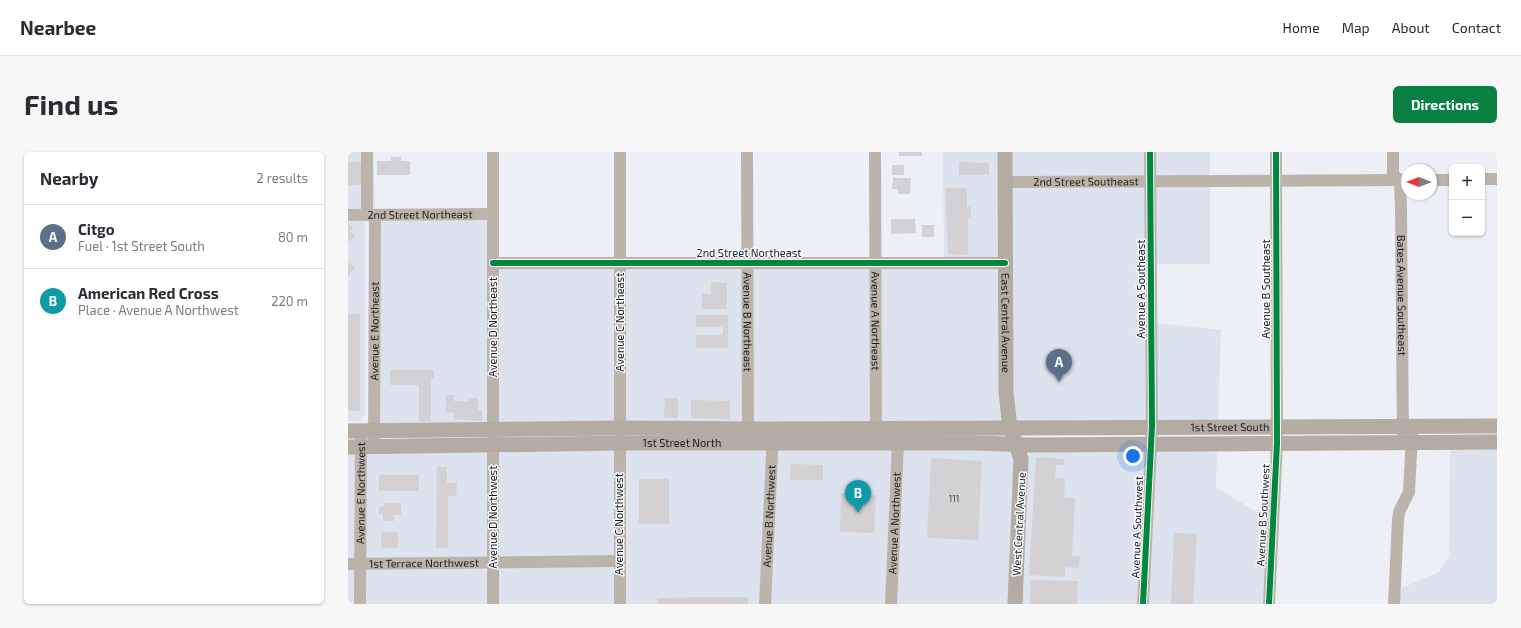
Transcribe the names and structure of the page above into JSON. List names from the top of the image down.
{
  "streets": {
    "main road": [
      "East Central Avenue",
      "1st Street South",
      "1st Street North",
      "West Central Avenue"
    ],
    "street": [
      "2nd Street Southeast",
      "2nd Street Northeast",
      "Avenue A Southeast",
      "Avenue B Southeast",
      "Bates Avenue Southeast",
      "Avenue A Northeast",
      "Avenue C Northeast",
      "Avenue B Northeast",
      "Avenue D Northeast",
      "Avenue E Northeast",
      "Avenue E Northwest",
      "Avenue B Southwest",
      "Avenue B Northwest",
      "Avenue D Northwest",
      "Avenue A Northwest",
      "Avenue C Northwest",
      "Avenue A Southwest",
      "1st Terrace Northwest"
    ]
  },
  "crossings": [
    ["2nd Street Southeast", "Avenue A Southeast"],
    ["2nd Street Southeast", "Avenue B Southeast"],
    ["2nd Street Southeast", "East Central Avenue"],
    ["2nd Street Northeast", "Avenue A Northeast"],
    ["2nd Street Northeast", "Avenue C Northeast"],
    ["2nd Street Northeast", "Avenue B Northeast"],
    ["2nd Street Northeast", "East Central Avenue"],
    ["2nd Street Northeast", "Avenue D Northeast"],
    ["2nd Street Northeast", "Avenue E Northeast"],
    ["Avenue A Southeast", "1st Street South"],
    ["Avenue A Southeast", "Avenue A Southwest"],
    ["Avenue B Southeast", "1st Street South"],
    ["Avenue B Southeast", "Avenue B Southwest"],
    ["Bates Avenue Southeast", "1st Street South"],
    ["Avenue A Northeast", "1st Street North"],
    ["Avenue C Northeast", "1st Street North"],
    ["Avenue C Northeast", "Avenue C Northwest"],
    ["Avenue B Northeast", "1st Street North"],
    ["East Central Avenue", "1st Street South"],
    ["East Central Avenue", "1st Street North"],
    ["East Central Avenue", "West Central Avenue"],
    ["Avenue D Northeast", "1st Street North"],
    ["Avenue D Northeast", "Avenue D Northwest"],
    ["Avenue E Northeast", "1st Street North"],
    ["Avenue E Northeast", "Avenue E Northwest"],
    ["1st Street South", "1st Street North"],
    ["1st Street South", "Avenue B Southwest"],
    ["1st Street South", "West Central Avenue"],
    ["1st Street South", "Avenue A Southwest"],
    ["1st Street North", "Avenue E Northwest"],
    ["1st Street North", "Avenue B Northwest"],
    ["1st Street North", "Avenue D Northwest"],
    ["1st Street North", "Avenue A Northwest"],
    ["1st Street North", "Avenue C Northwest"],
    ["1st Street North", "West Central Avenue"],
    ["Avenue E Northwest", "1st Terrace Northwest"],
    ["Avenue D Northwest", "1st Terrace Northwest"],
    ["Avenue C Northwest", "1st Terrace Northwest"]
  ],
  "house_numbers": ["111"],
  "north": "left",
  "page": {
    "header": "Nearbee",
    "nav": [
      "Home",
      "Map",
      "About",
      "Contact"
    ],
    "buttons": "Directions",
    "title": "Find us",
    "heading": ["Nearby", "2 results"],
    "map_buttons": ["+", "−"],
    "list": [
      {
        "mark": "A",
        "name": "Citgo",
        "note": "Fuel · 1st Street South",
        "value": "80 m"
      },
      {
        "mark": "B",
        "name": "American Red Cross",
        "note": "Place · Avenue A Northwest",
        "value": "220 m"
      }
    ],
    "pins": ["A", "B"]
  }
}
